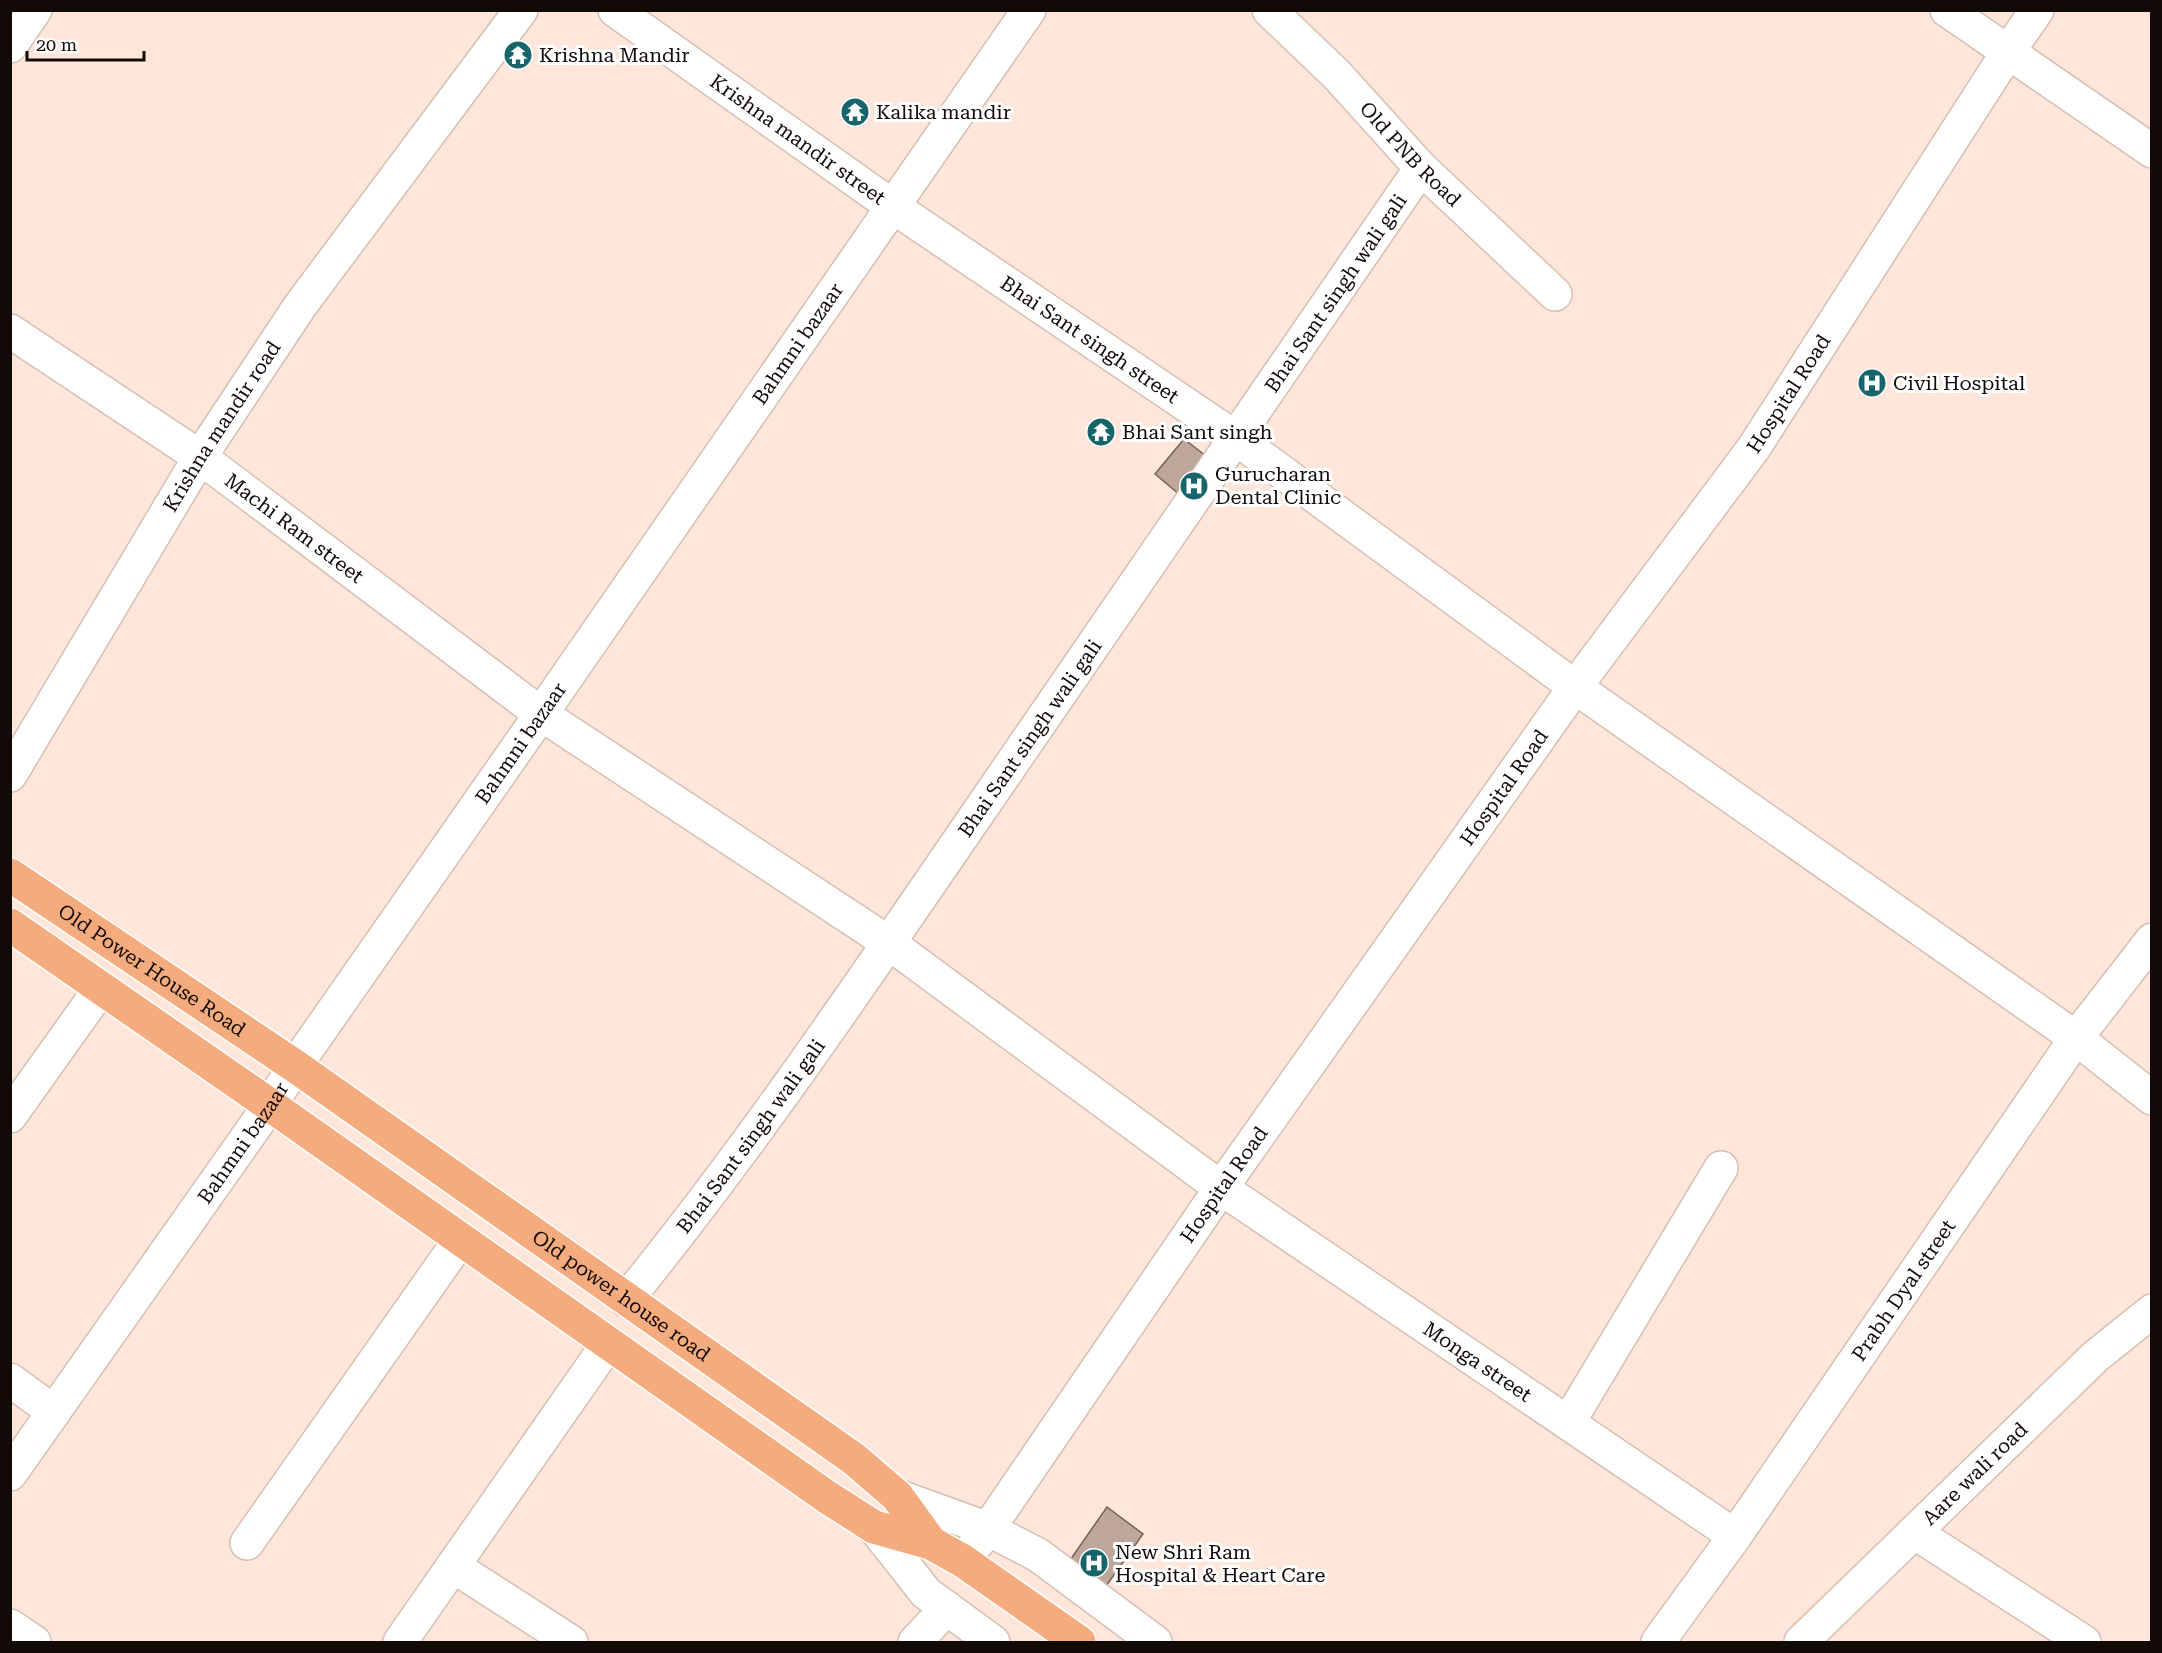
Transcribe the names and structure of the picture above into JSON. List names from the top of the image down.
{
  "streets": {
    "highway": ["Old Power House Road", "Old power house road"],
    "street": [
      "Krishna mandir street",
      "Old PNB Road",
      "Bhai Sant singh wali gali",
      "Bhai Sant singh street",
      "Bahmni bazaar",
      "Hospital Road",
      "Krishna mandir road",
      "Machi Ram street",
      "Prabh Dyal street",
      "Monga street",
      "Aare wali road"
    ]
  },
  "crossings": [
    ["Krishna mandir street", "Bhai Sant singh street"],
    ["Krishna mandir street", "Bahmni bazaar"],
    ["Old PNB Road", "Bhai Sant singh wali gali"],
    ["Bhai Sant singh wali gali", "Bhai Sant singh street"],
    ["Bhai Sant singh wali gali", "Machi Ram street"],
    ["Bhai Sant singh wali gali", "Old power house road"],
    ["Bhai Sant singh wali gali", "Monga street"],
    ["Bhai Sant singh street", "Bahmni bazaar"],
    ["Bhai Sant singh street", "Hospital Road"],
    ["Bhai Sant singh street", "Prabh Dyal street"],
    ["Bahmni bazaar", "Machi Ram street"],
    ["Bahmni bazaar", "Old Power House Road"],
    ["Bahmni bazaar", "Old power house road"],
    ["Hospital Road", "Old power house road"],
    ["Hospital Road", "Monga street"],
    ["Krishna mandir road", "Machi Ram street"],
    ["Machi Ram street", "Monga street"],
    ["Old Power House Road", "Old power house road"],
    ["Prabh Dyal street", "Monga street"]
  ],
  "places": {
    "temple": ["Krishna Mandir", "Kalika mandir", "Bhai Sant singh"],
    "hospital": ["Civil Hospital", "Gurucharan Dental Clinic", "New Shri Ram Hospital & Heart Care"]
  },
  "scale_bar": "20 m"
}
